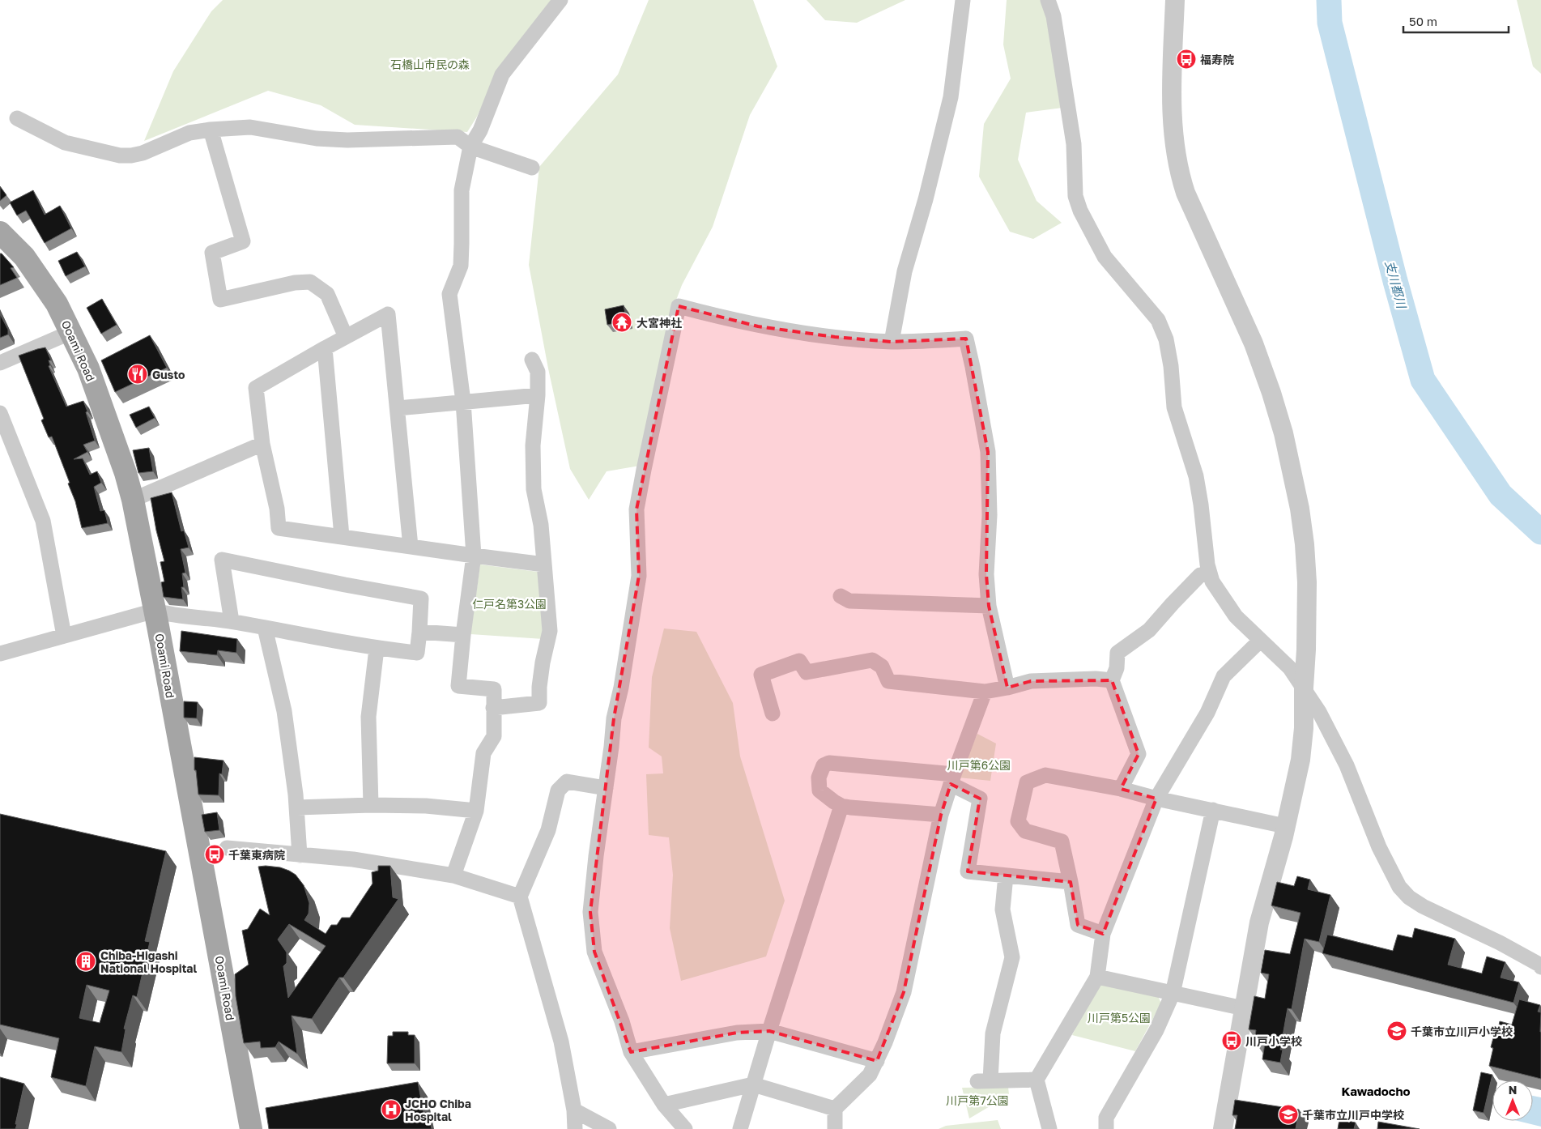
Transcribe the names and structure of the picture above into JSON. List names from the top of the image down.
{
  "streets": {
    "main road": ["Ooami Road"]
  },
  "districts": ["Kawadocho"],
  "water": ["支川都川"],
  "parks": [
    "石橋山市民の森",
    "仁戸名第3公園",
    "川戸第6公園",
    "川戸第5公園",
    "川戸第7公園"
  ],
  "places": {
    "bus stop": ["福寿院", "千葉東病院", "川戸小学校"],
    "temple": ["大宮神社"],
    "restaurant": ["Gusto"],
    "building": ["Chiba-Higashi National Hospital"],
    "school or university": ["千葉市立川戸小学校", "千葉市立川戸中学校"],
    "hospital": ["JCHO Chiba Hospital"]
  },
  "scale_bar": "50 m",
  "north": "top"
}
